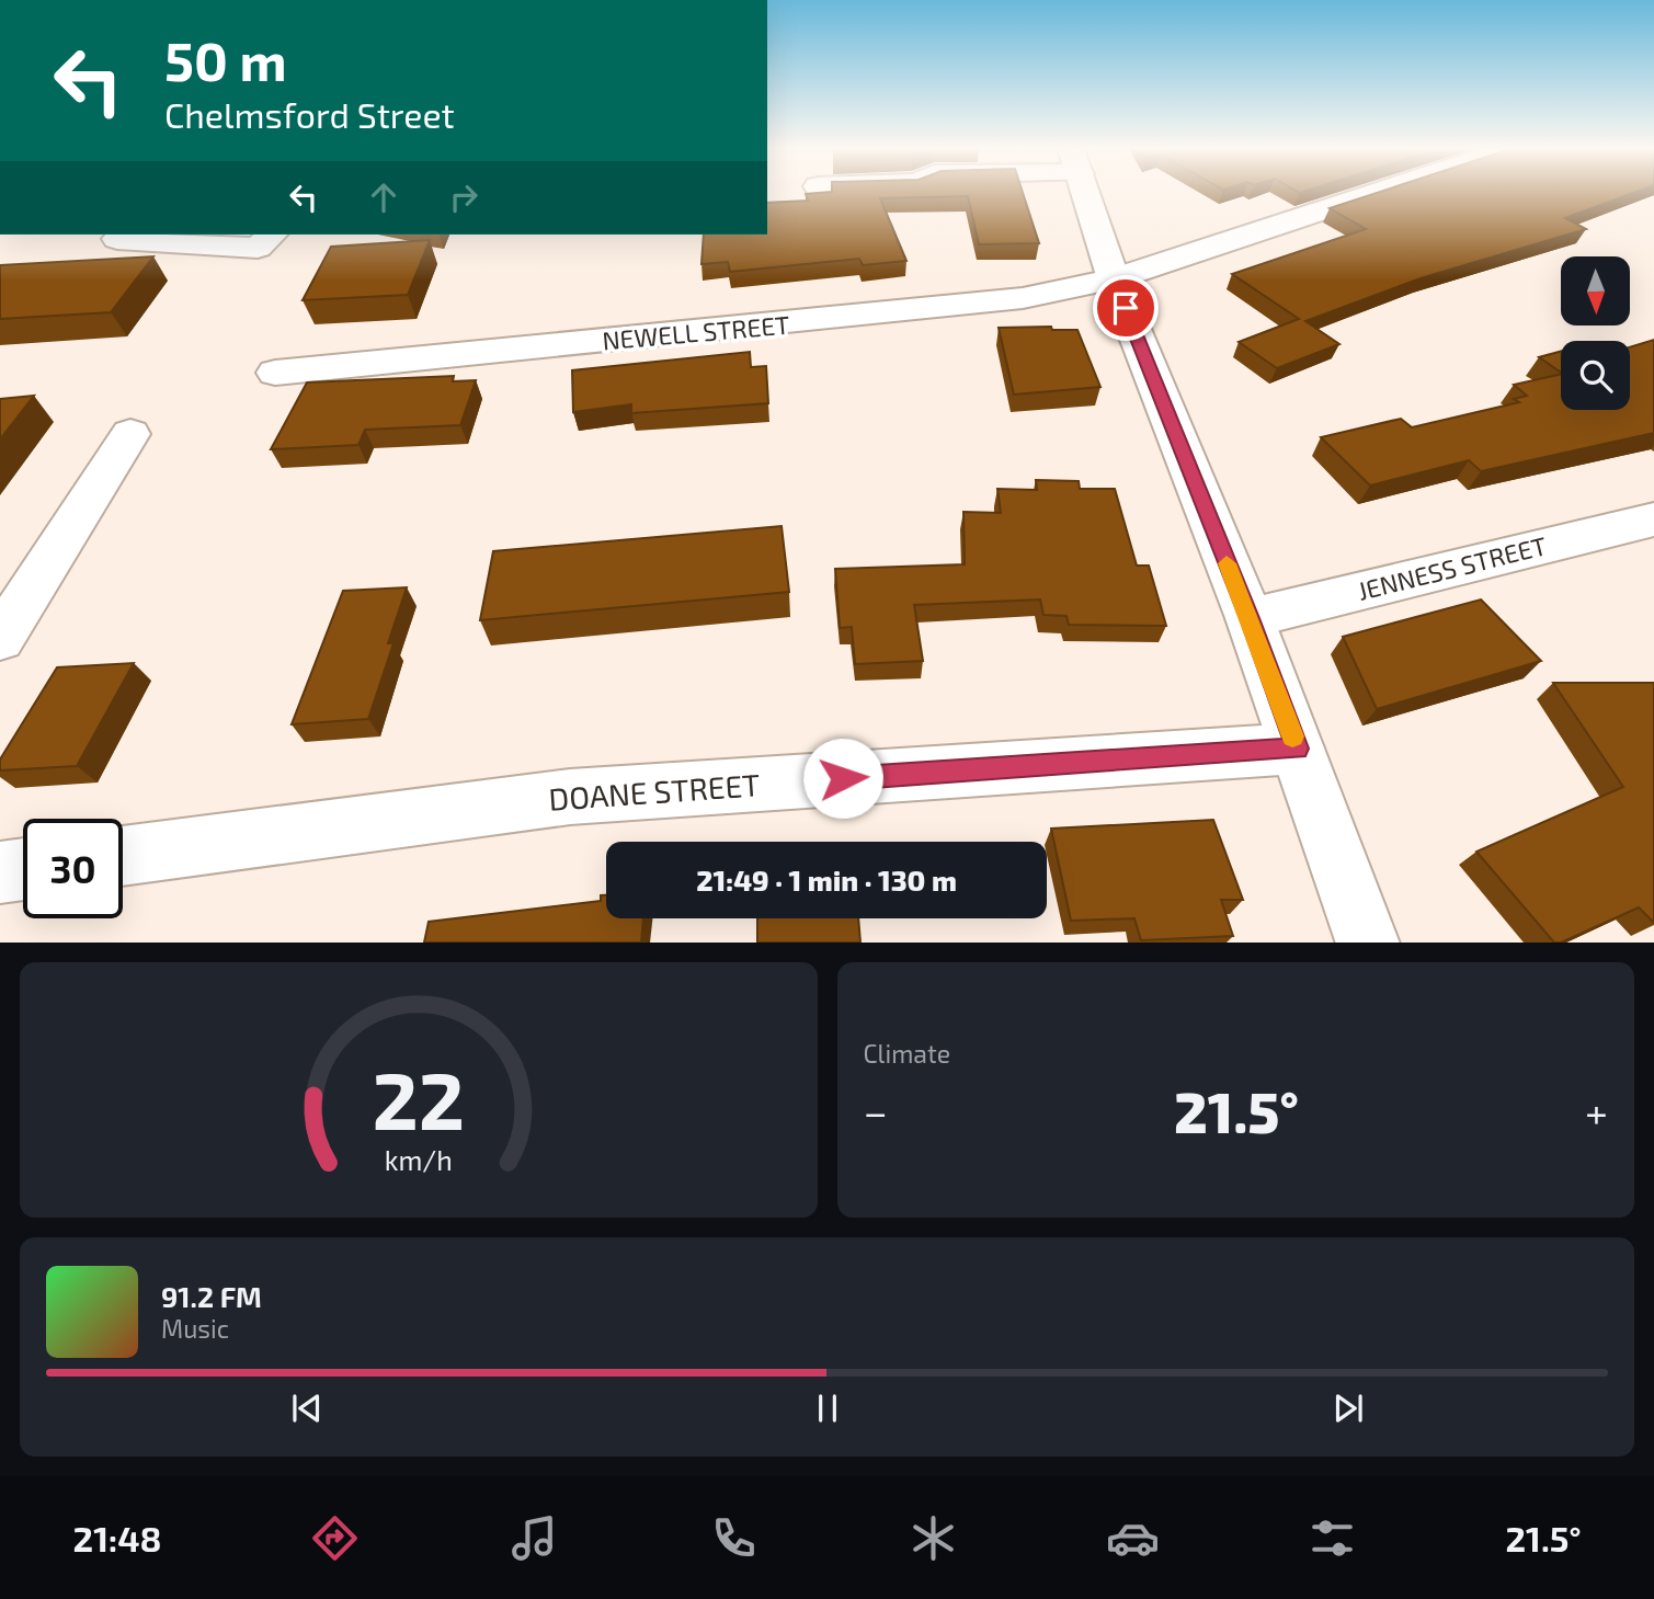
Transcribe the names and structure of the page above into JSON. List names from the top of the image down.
{
  "streets": {
    "street": ["NEWELL STREET", "JENNESS STREET", "DOANE STREET"]
  },
  "north": "bottom",
  "page": {
    "turn": ["50 m", "Chelmsford Street"],
    "limit": "30",
    "trip": "21:49 · 1 min · 130 m",
    "tile": "Climate",
    "heat": ["−", "21.5°", "+"],
    "song": ["91.2 FM", "Music"],
    "tabs": ["21:48", "21.5°"],
    "gauge": ["22", "km/h"]
  }
}
